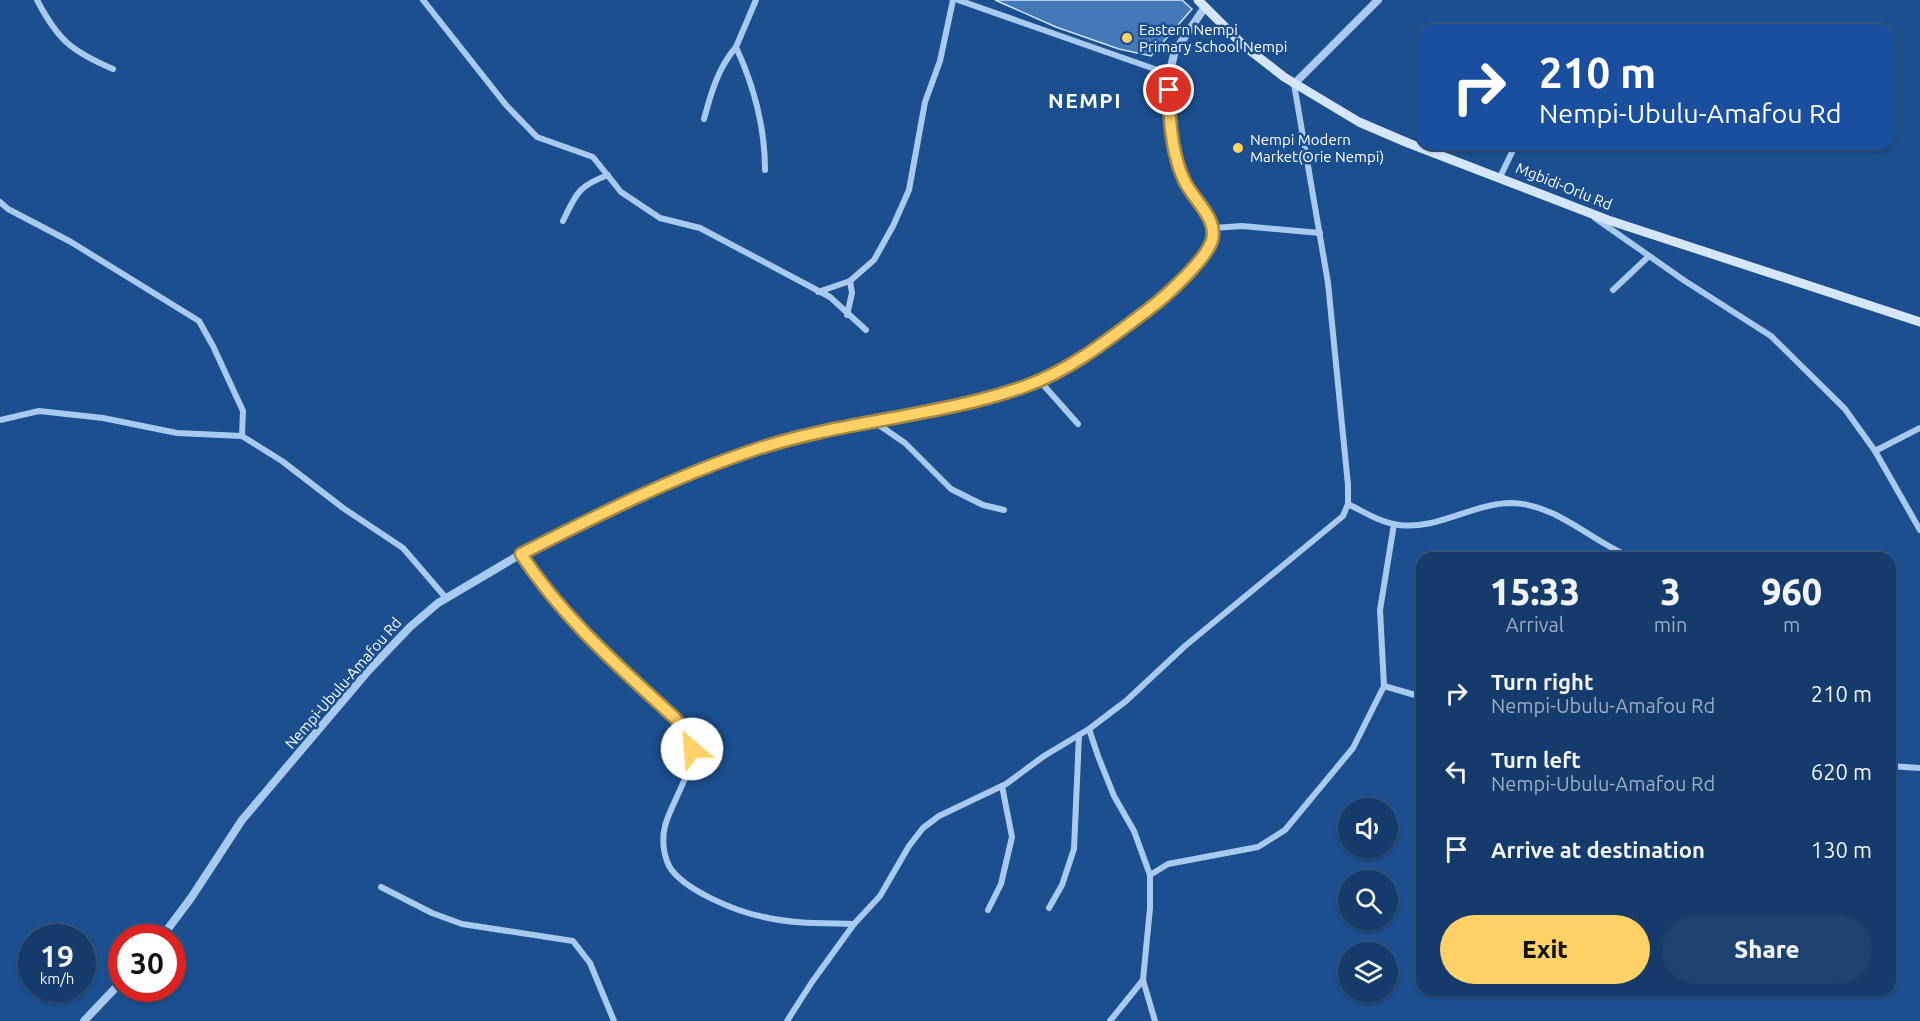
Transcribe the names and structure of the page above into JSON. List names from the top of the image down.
{
  "streets": {
    "main road": ["Mgbidi-Orlu Rd"],
    "street": ["Nempi-Ubulu-Amafou Rd"]
  },
  "districts": ["NEMPI"],
  "places": ["Eastern Nempi Primary School Nempi", "Nempi Modern Market(Orie Nempi)"],
  "page": {
    "turn": ["210 m", "Nempi-Ubulu-Amafou Rd"],
    "eta": [
      "15:33",
      "Arrival",
      "3",
      "min",
      "960",
      "m"
    ],
    "list": [
      {
        "name": "Turn right",
        "note": "Nempi-Ubulu-Amafou Rd",
        "value": "210 m"
      },
      {
        "name": "Turn left",
        "note": "Nempi-Ubulu-Amafou Rd",
        "value": "620 m"
      },
      {
        "name": "Arrive at destination",
        "value": "130 m"
      }
    ],
    "buttons": ["Exit", "Share"],
    "speed": "19 km/h",
    "limit": "30"
  }
}
